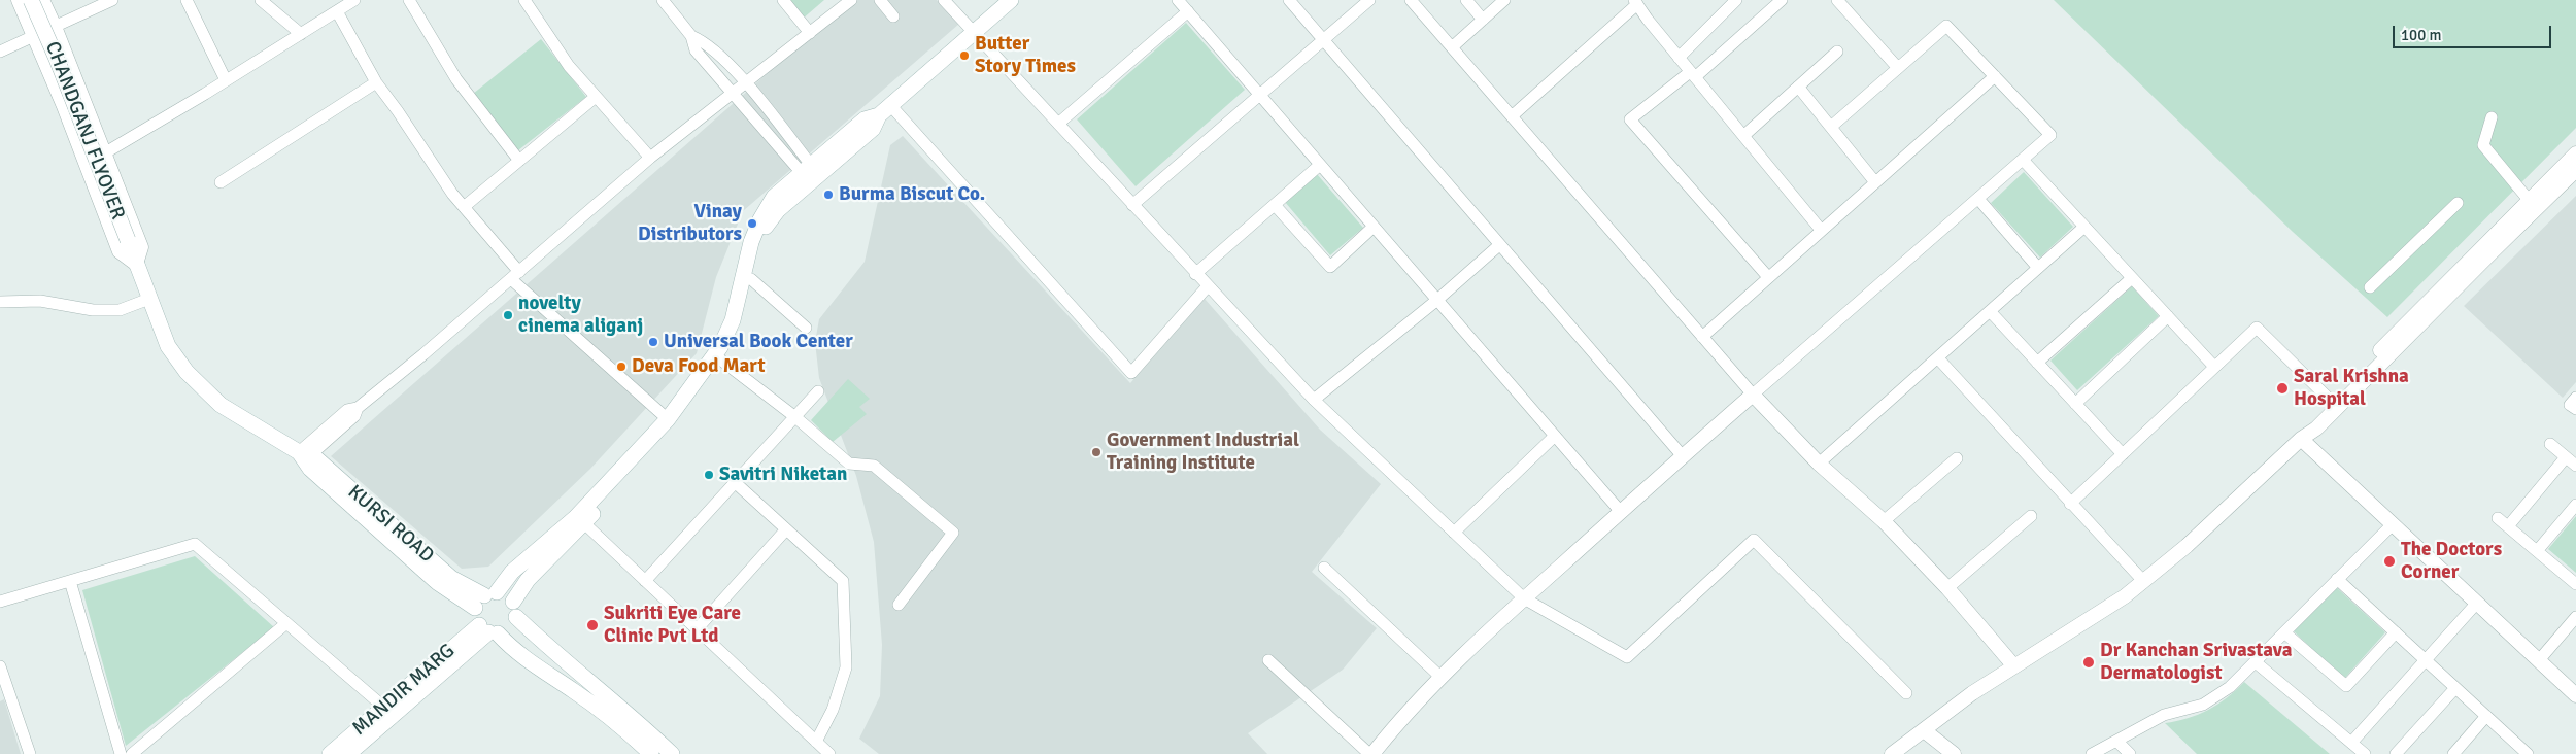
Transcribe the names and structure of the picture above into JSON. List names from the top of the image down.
{
  "streets": {
    "main road": ["CHANDGANJ FLYOVER", "KURSI ROAD", "MANDIR MARG"]
  },
  "crossings": [
    ["CHANDGANJ FLYOVER", "KURSI ROAD"]
  ],
  "places": [
    "Butter Story Times",
    "Burma Biscut Co.",
    "Vinay Distributors",
    "novelty cinema aliganj",
    "Universal Book Center",
    "Deva Food Mart",
    "Saral Krishna Hospital",
    "Government Industrial Training Institute",
    "Savitri Niketan",
    "The Doctors Corner",
    "Sukriti Eye Care Clinic Pvt Ltd",
    "Dr Kanchan Srivastava Dermatologist"
  ],
  "scale_bar": "100 m"
}
